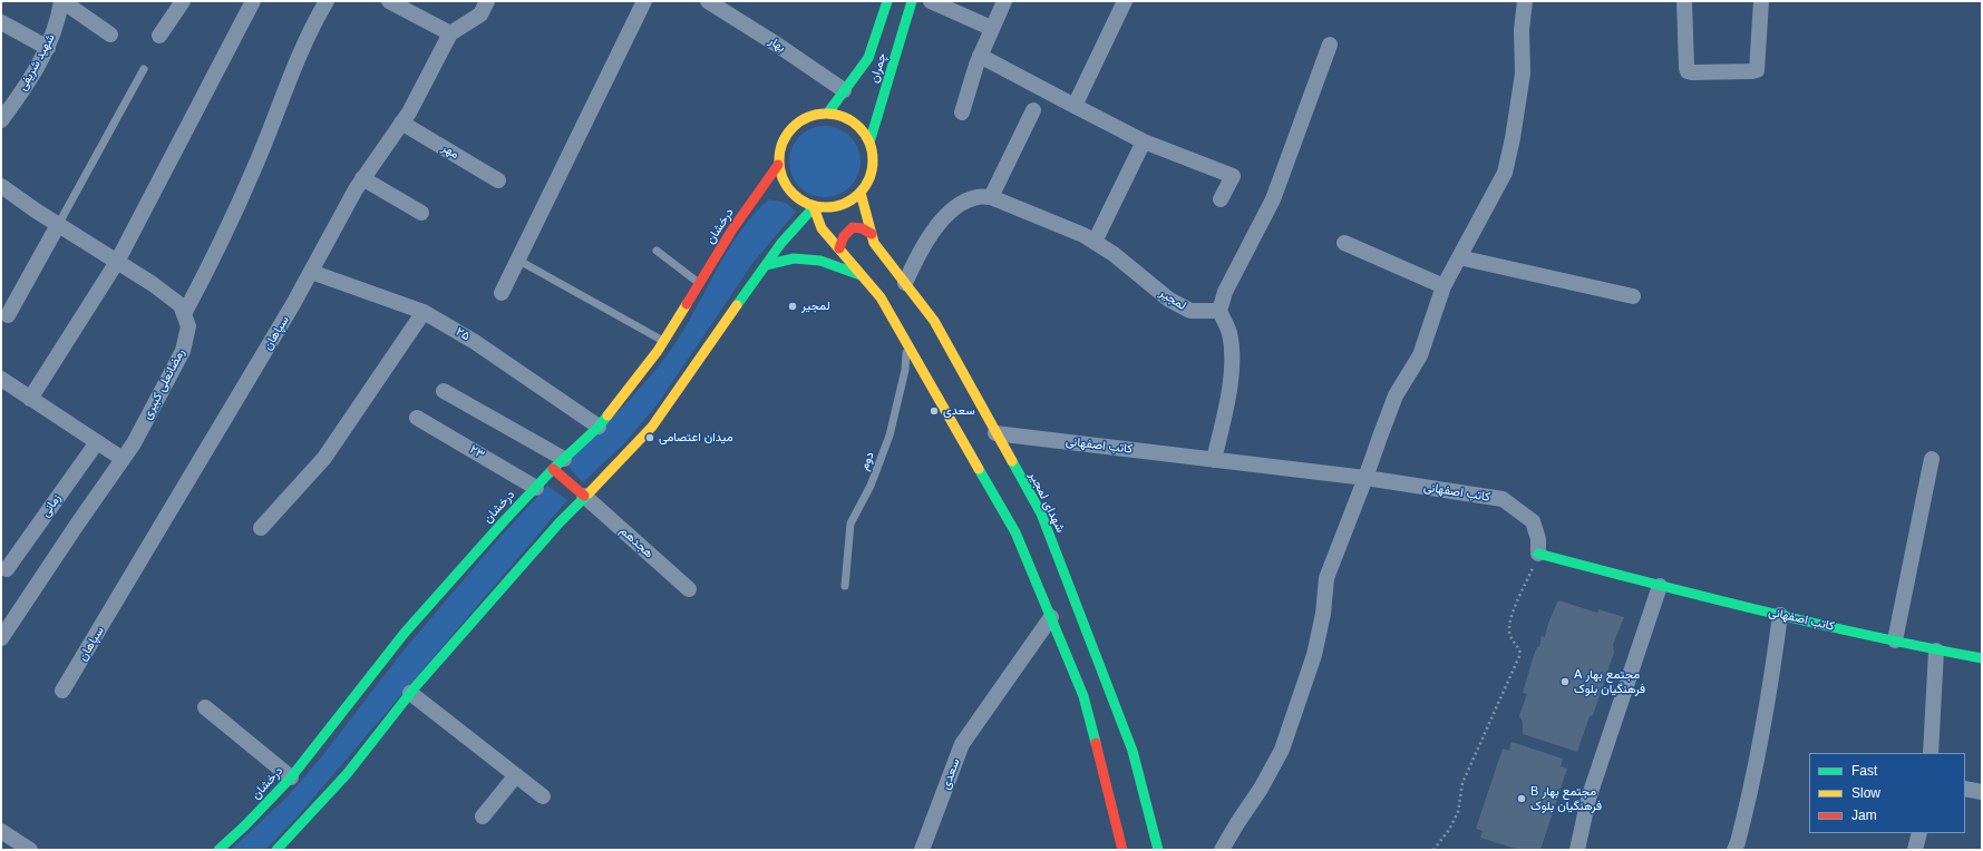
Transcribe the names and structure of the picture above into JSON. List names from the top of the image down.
{
  "streets": {
    "main road": [
      "چمران",
      "درخشان",
      "کاتب اصفهانی",
      "شهدای لمجیر"
    ],
    "street": [
      "بهار",
      "شهید شریفی",
      "مهر",
      "لمجیر",
      "سپاهان",
      "۲۵",
      "رمضانعلی کبیری",
      "۲۳",
      "زمانی",
      "هجدهم",
      "سعدی"
    ],
    "lane": ["دوم"]
  },
  "crossings": [
    ["بهار", "چمران"],
    ["چمران", "درخشان"],
    ["چمران", "شهدای لمجیر"],
    ["مهر", "سپاهان"],
    ["درخشان", "۲۵"],
    ["درخشان", "۲۳"],
    ["درخشان", "شهدای لمجیر"],
    ["سپاهان", "۲۵"],
    ["کاتب اصفهانی", "شهدای لمجیر"]
  ],
  "places": [
    "لمجیر",
    "سعدی",
    "میدان اعتصامی",
    "A مجتمع بهار فرهنگیان بلوک",
    "B مجتمع بهار فرهنگیان بلوک"
  ],
  "legend": ["Fast", "Slow", "Jam"]
}
